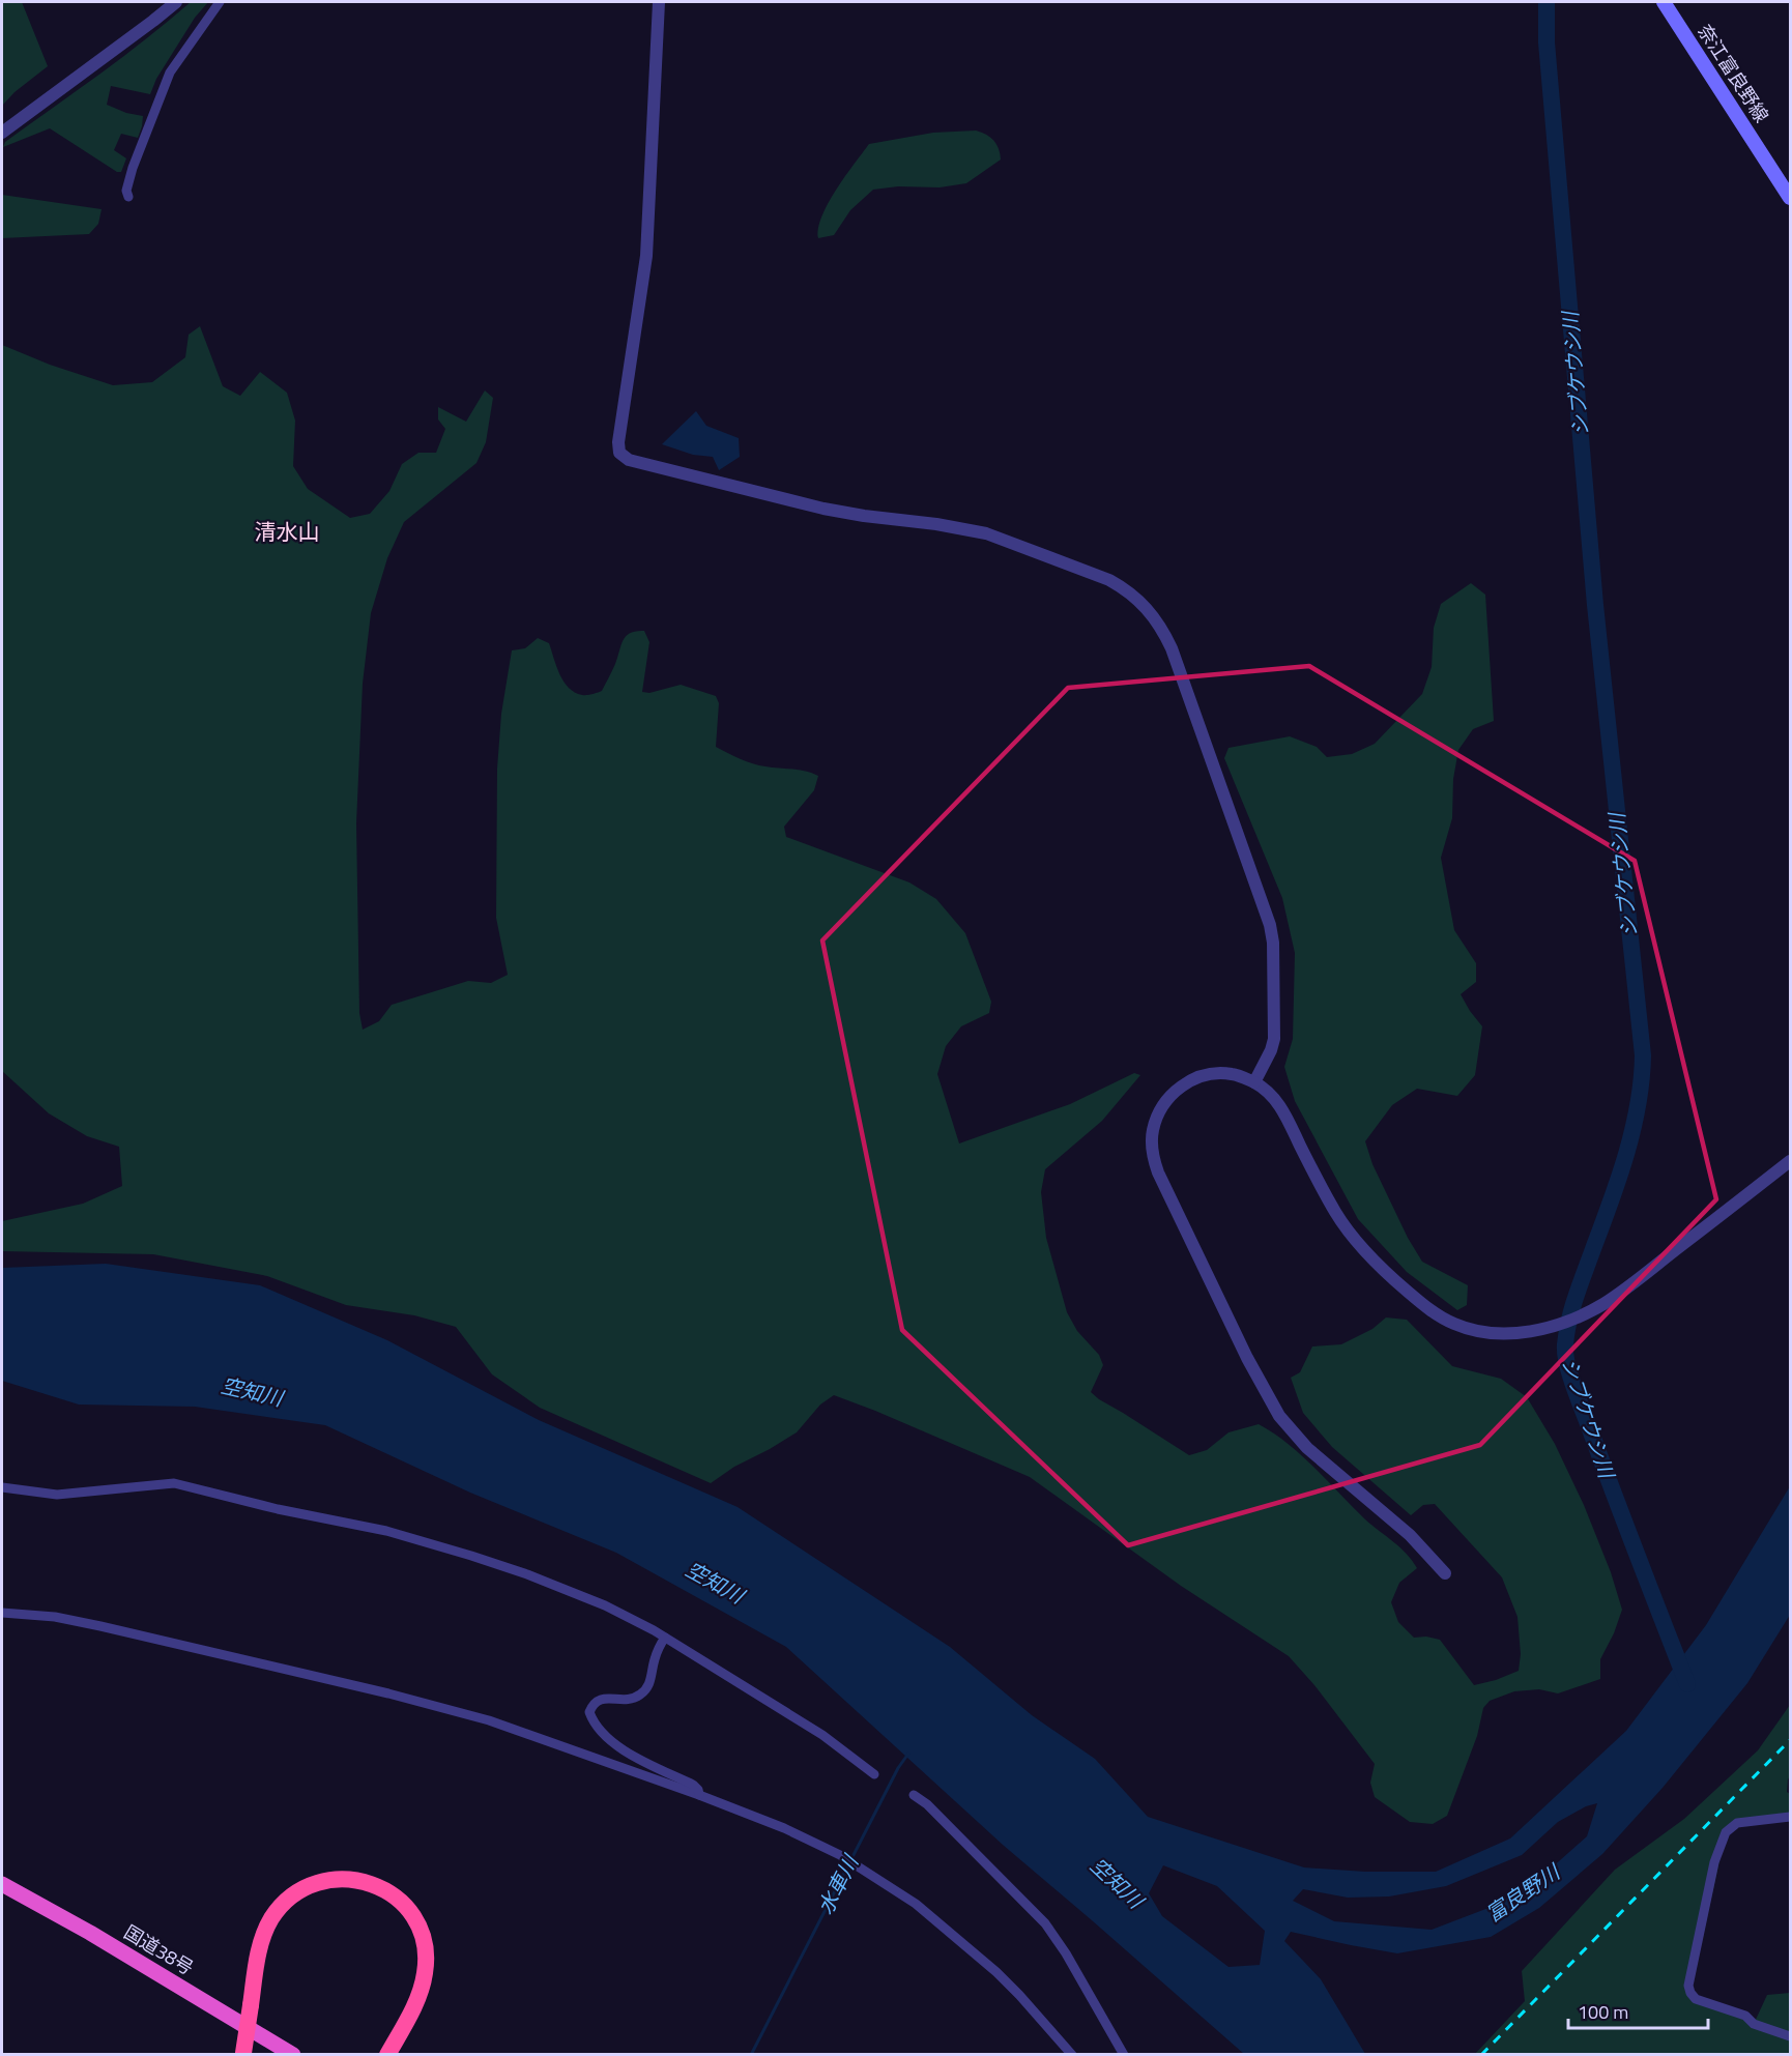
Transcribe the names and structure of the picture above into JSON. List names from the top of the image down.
{
  "streets": {
    "highway": ["国道38号"],
    "main road": ["奈江富良野線"]
  },
  "districts": ["清水山"],
  "water": [
    "シブケウシ川",
    "空知川",
    "水車川",
    "富良野川"
  ],
  "scale_bar": "100 m"
}
